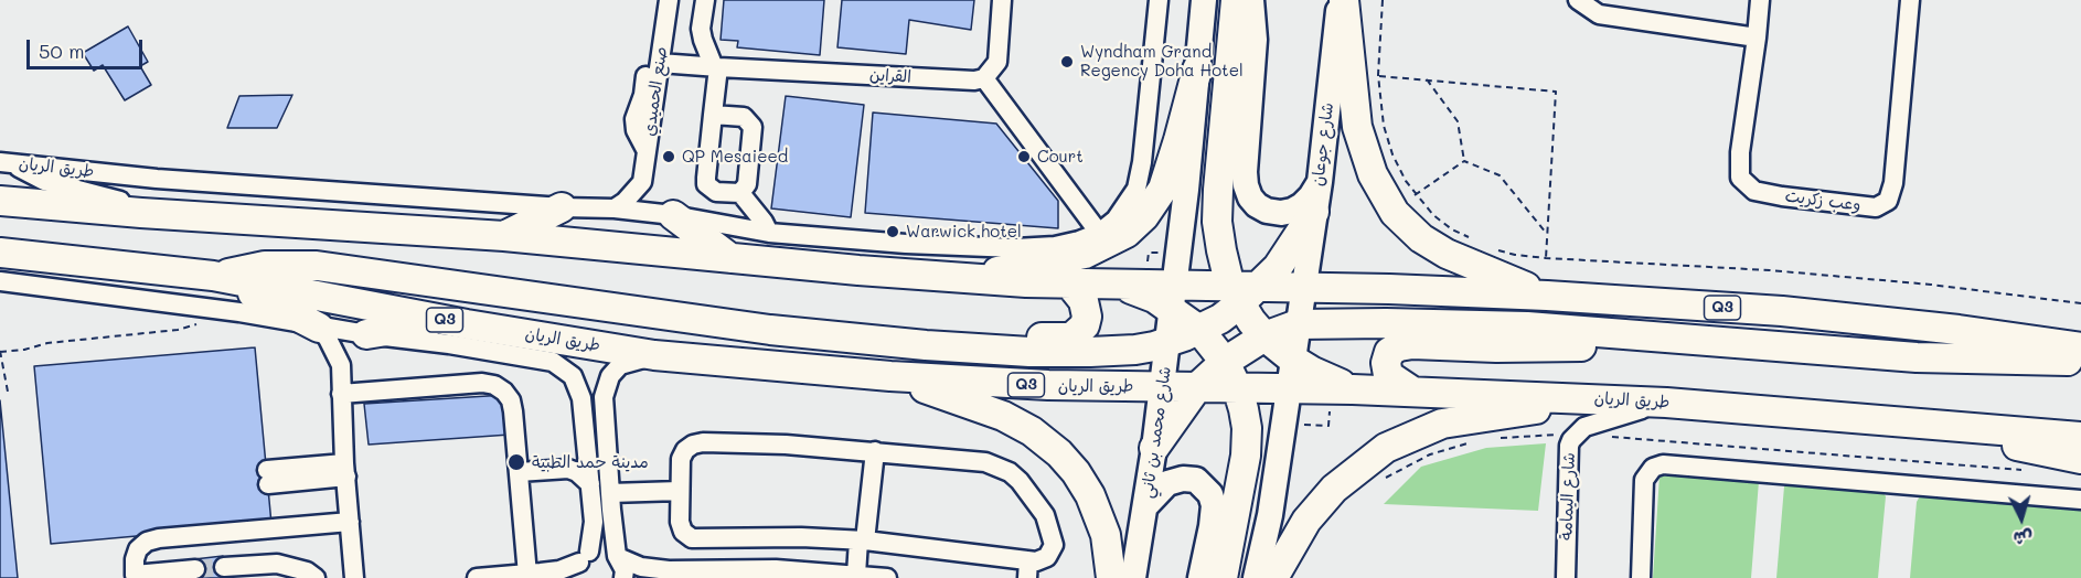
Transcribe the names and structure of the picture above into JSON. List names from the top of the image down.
{
  "streets": {
    "highway": ["طريق الريان", "Q3"],
    "main road": ["شارع جوعان", "شارع محمد بن ثاني"],
    "street": [
      "القراين",
      "صنع الحميدي",
      "وعب زكريت",
      "شارع اليمامة"
    ]
  },
  "crossings": [
    ["القراين", "صنع الحميدي"],
    ["شارع جوعان", "Q3"],
    ["طريق الريان", "شارع محمد بن ثاني"],
    ["طريق الريان", "شارع اليمامة"],
    ["Q3", "شارع محمد بن ثاني"]
  ],
  "places": [
    "Wyndham Grand Regency Doha Hotel",
    "QP Mesaieed",
    "Court",
    "Warwick hotel",
    "مدينة حمد الطبية"
  ],
  "scale_bar": "50 m",
  "north": "bottom"
}
